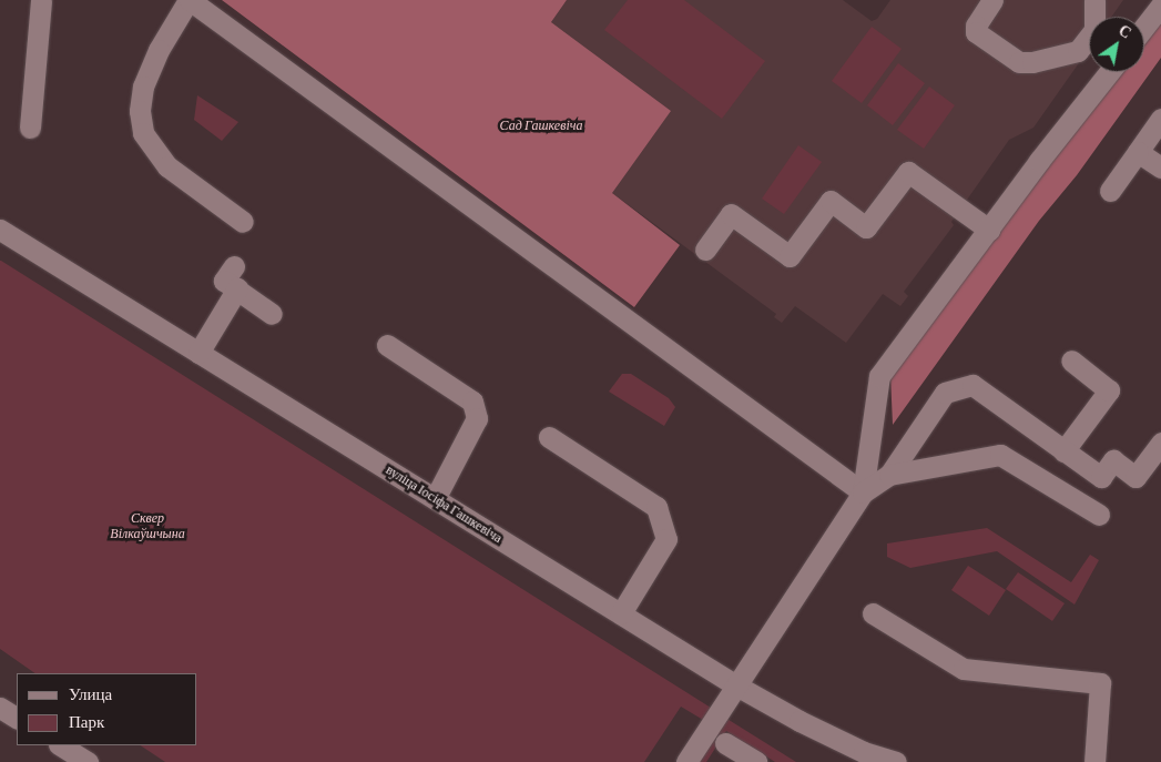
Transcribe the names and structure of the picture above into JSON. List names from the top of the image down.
{
  "streets": {
    "street": ["вуліца Іосіфа Гашкевіча"]
  },
  "parks": ["Сад Гашкевіча", "Сквер Вілкаўшчына"],
  "legend": ["Улица", "Парк"],
  "north": "top right"
}
